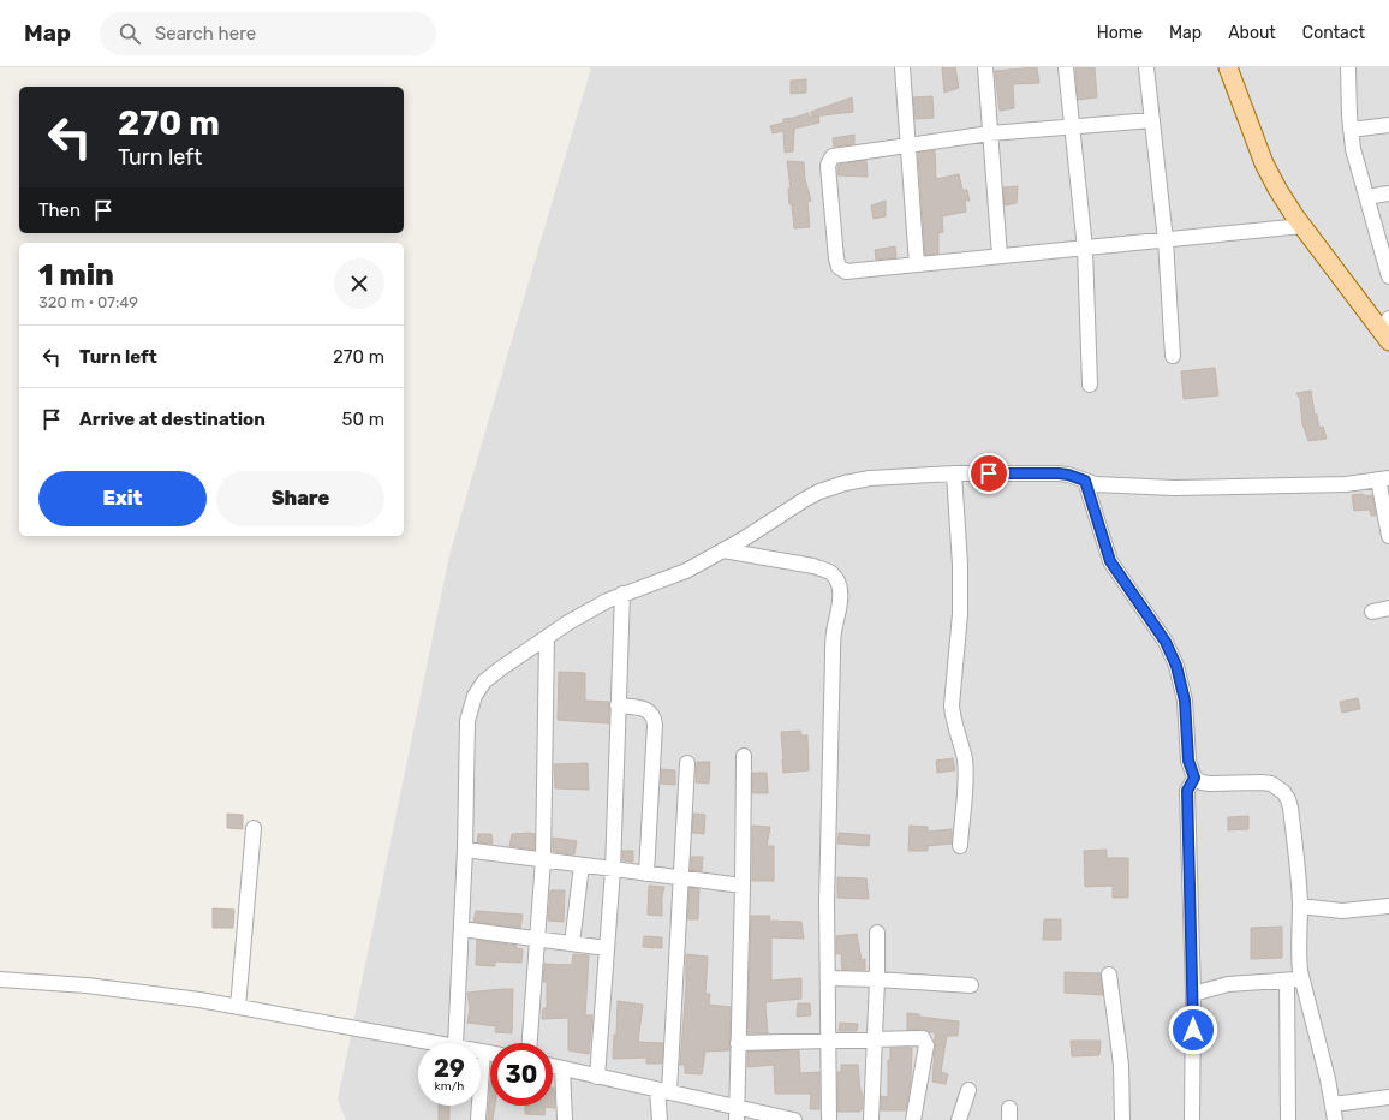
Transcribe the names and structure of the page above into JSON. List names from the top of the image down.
{
  "page": {
    "header": "Map",
    "search": "Search here",
    "nav": [
      "Home",
      "Map",
      "About",
      "Contact"
    ],
    "turn": ["270 m", "Turn left"],
    "then": "Then",
    "heading": ["1 min", "320 m · 07:49"],
    "list": [
      {
        "name": "Turn left",
        "value": "270 m"
      },
      {
        "name": "Arrive at destination",
        "value": "50 m"
      }
    ],
    "buttons": ["Exit", "Share"],
    "speed": "29 km/h",
    "limit": "30"
  }
}
